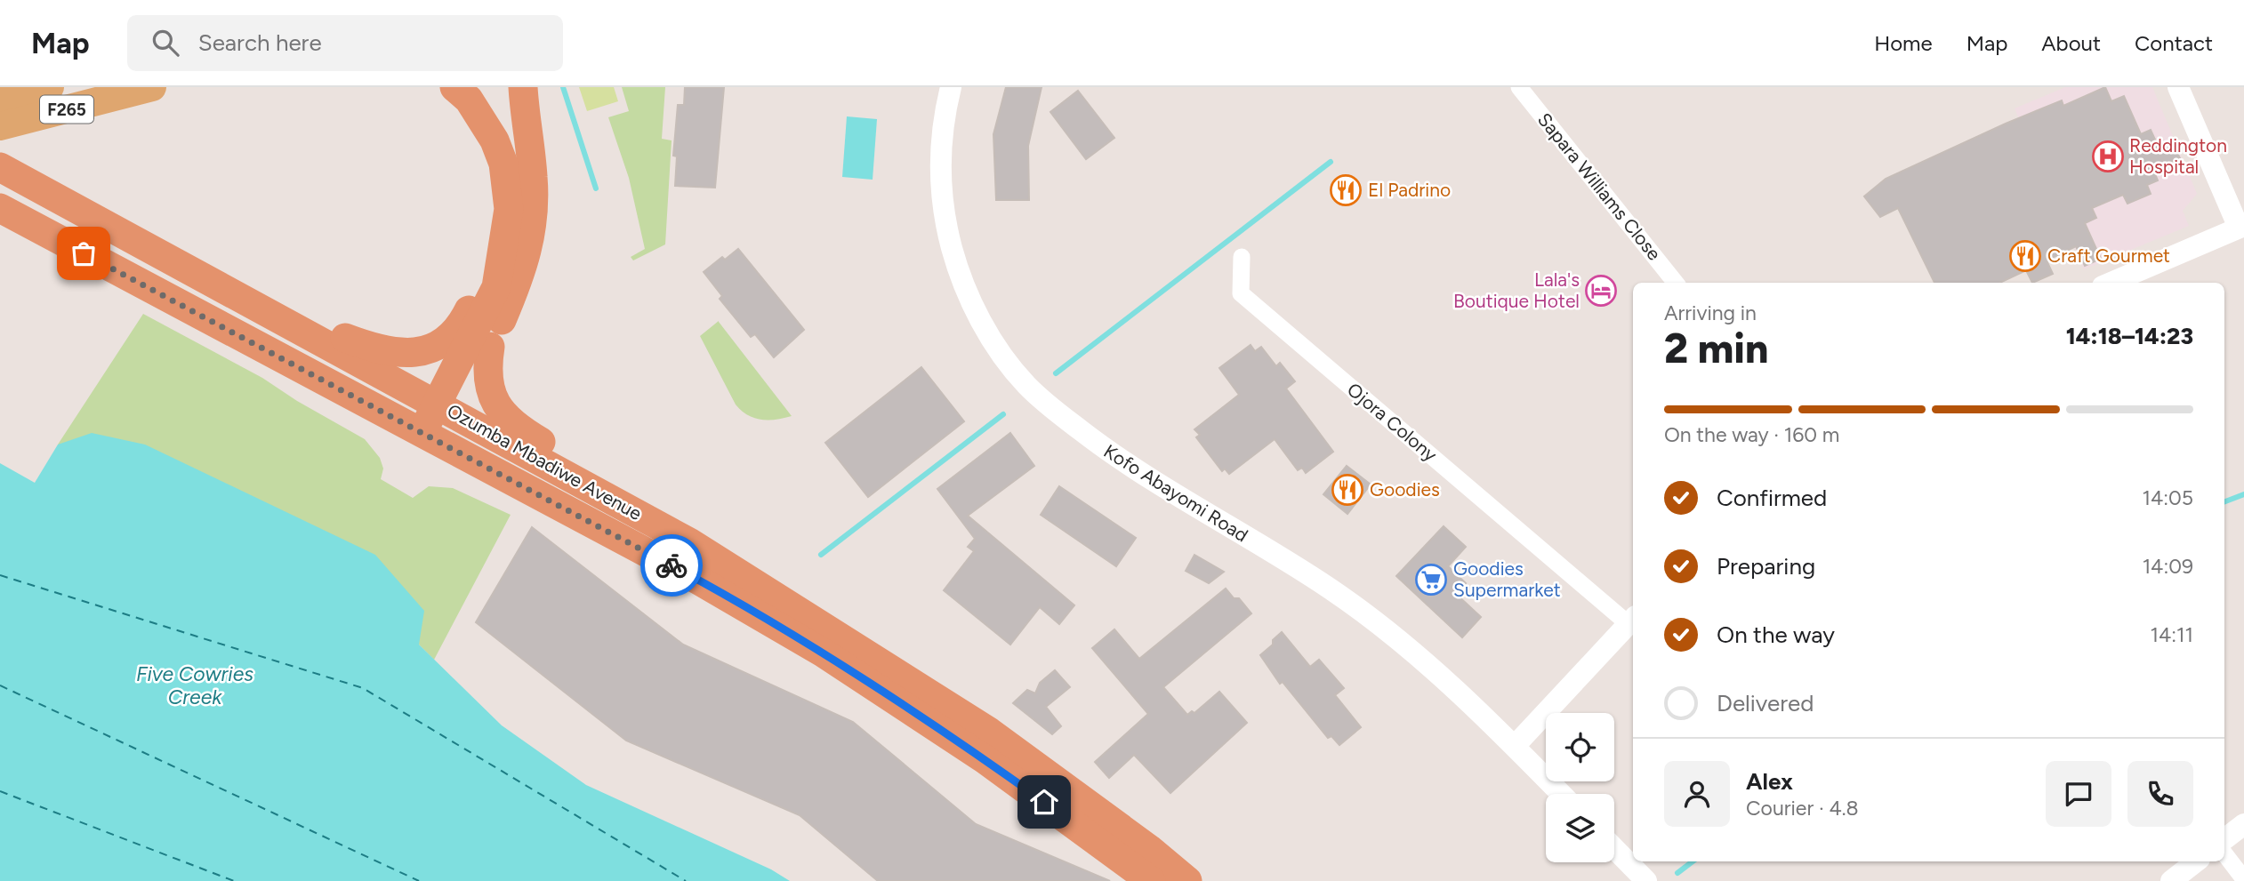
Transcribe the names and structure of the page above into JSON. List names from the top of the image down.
{
  "streets": {
    "highway": ["Ozumba Mbadiwe Avenue"],
    "main road": ["F265"],
    "street": ["Sapara Williams Close", "Ojora Colony", "Kofo Abayomi Road"]
  },
  "water": ["Five Cowries Creek"],
  "places": {
    "hospital": ["Reddington Hospital"],
    "restaurant": ["El Padrino", "Craft Gourmet", "Goodies"],
    "hotel": ["Lala's Boutique Hotel"],
    "supermarket": ["Goodies Supermarket"]
  },
  "page": {
    "header": "Map",
    "search": "Search here",
    "nav": [
      "Home",
      "Map",
      "About",
      "Contact"
    ],
    "heading": ["2 min", "Arriving in", "14:18–14:23"],
    "panel": ["Alex", "Courier · 4.8"],
    "bar": "On the way · 160 m",
    "list": [
      ["Confirmed", "14:05"],
      ["Preparing", "14:09"],
      ["On the way", "14:11"],
      "Delivered"
    ]
  }
}
